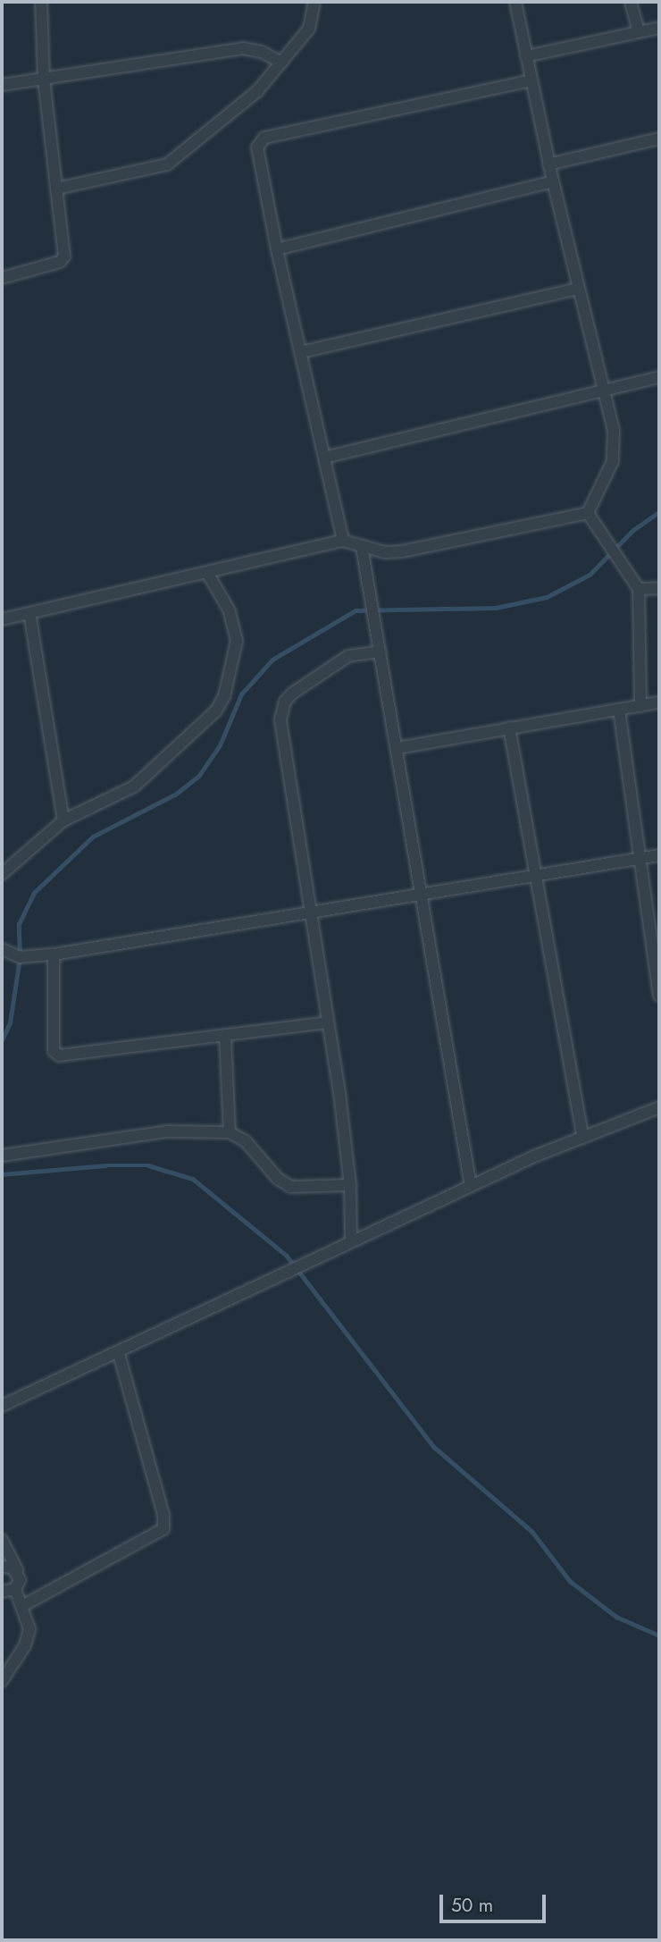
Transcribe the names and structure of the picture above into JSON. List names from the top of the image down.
{
  "scale_bar": "50 m"
}
